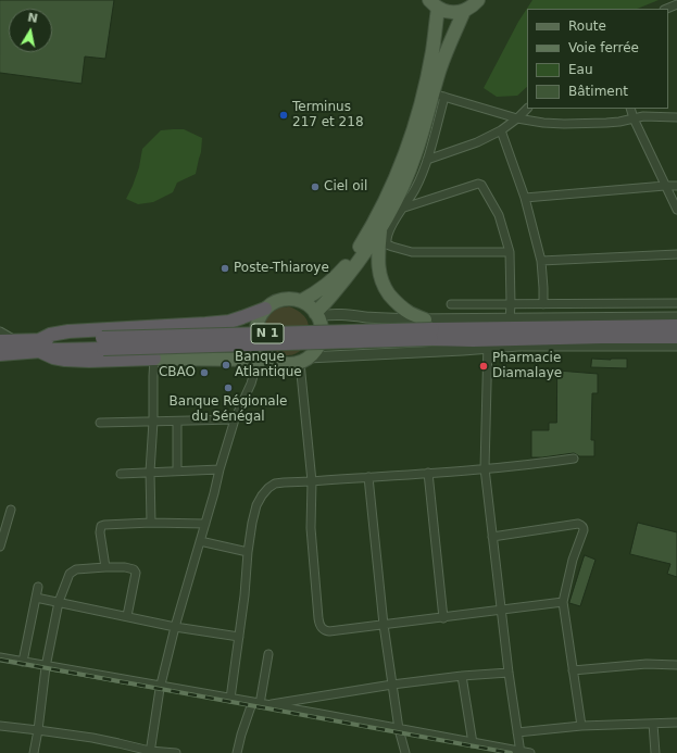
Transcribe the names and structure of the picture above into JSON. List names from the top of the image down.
{
  "streets": {
    "highway": ["N 1"]
  },
  "places": [
    "Terminus 217 et 218",
    "Ciel oil",
    "Poste-Thiaroye",
    "Banque Atlantique",
    "Pharmacie Diamalaye",
    "CBAO",
    "Banque Régionale du Sénégal"
  ],
  "legend": [
    "Route",
    "Voie ferrée",
    "Eau",
    "Bâtiment"
  ],
  "north": "top"
}
